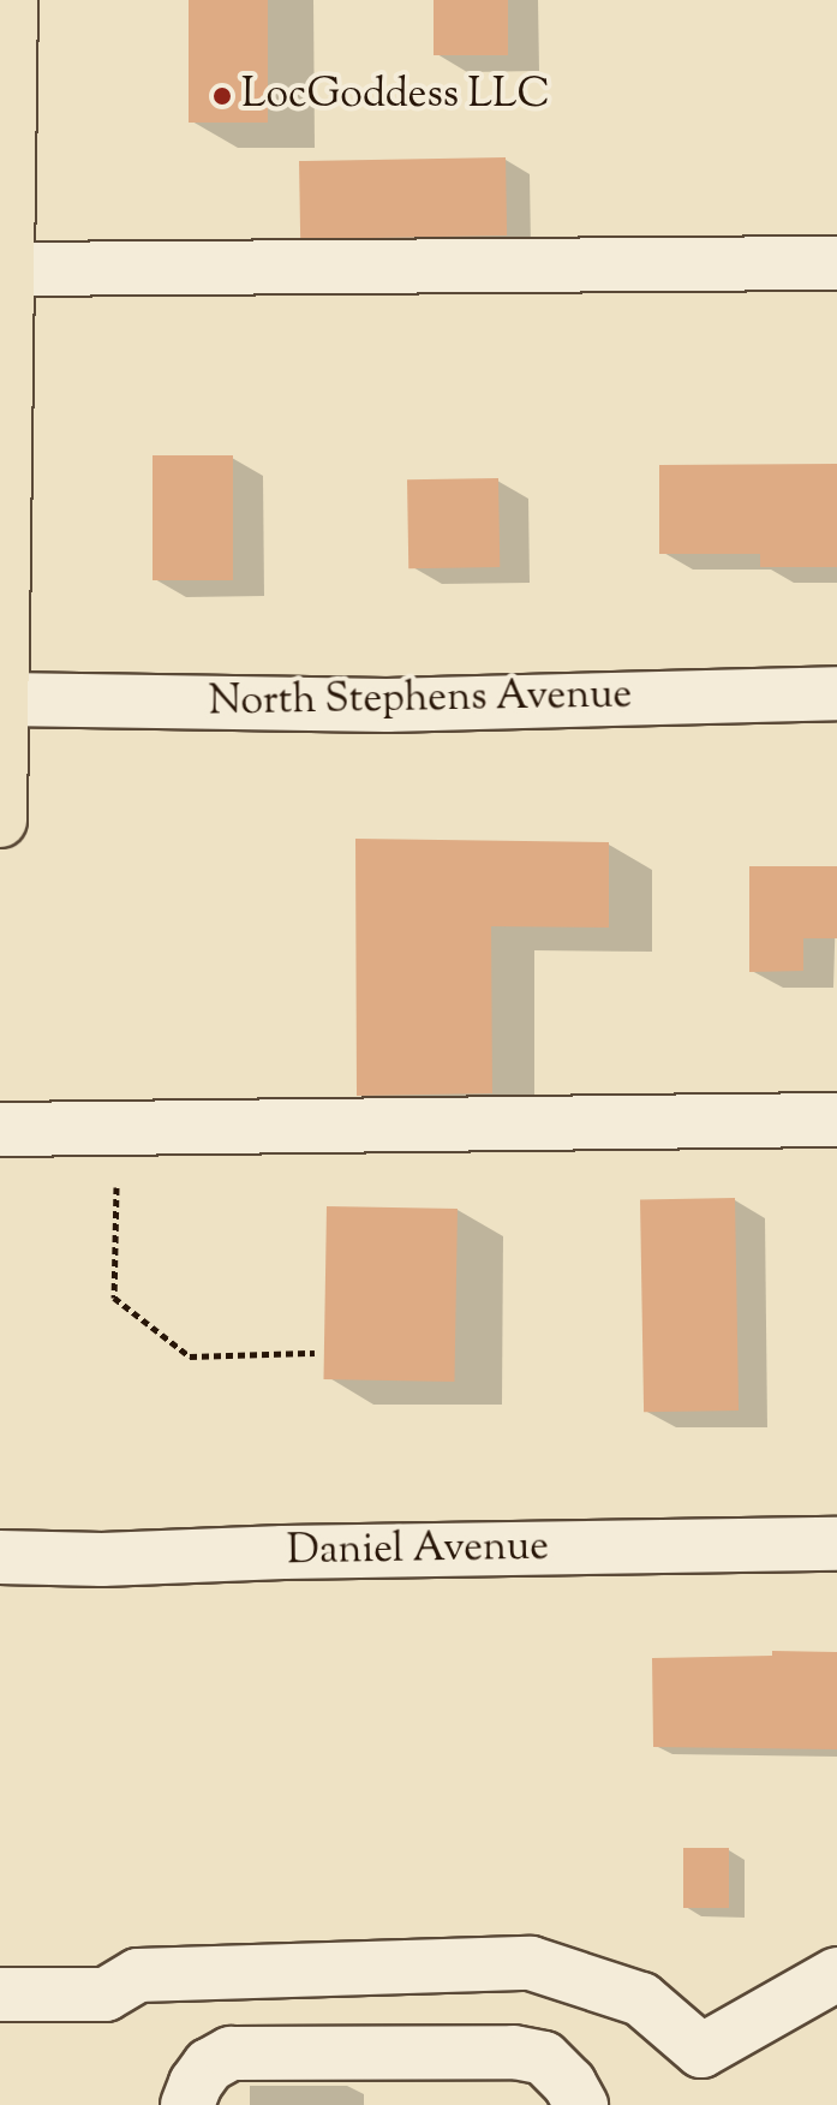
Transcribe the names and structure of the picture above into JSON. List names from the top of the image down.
{
  "streets": {
    "street": ["North Stephens Avenue", "Daniel Avenue"]
  },
  "places": ["LocGoddess LLC"]
}
